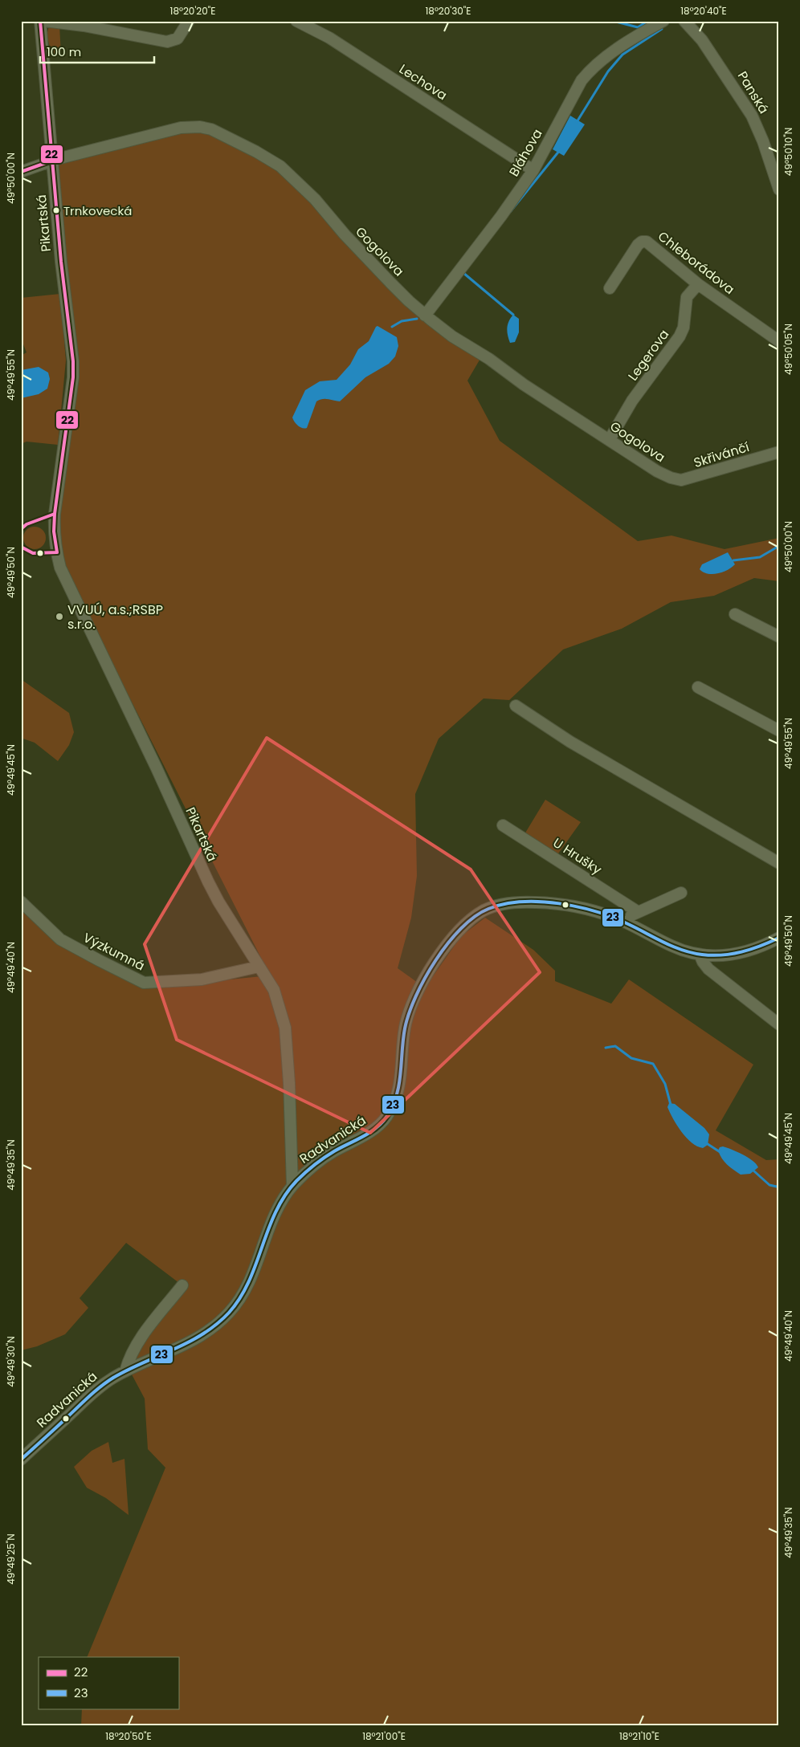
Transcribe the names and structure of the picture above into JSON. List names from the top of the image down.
{
  "streets": {
    "street": [
      "Lechova",
      "Panská",
      "Bláhova",
      "Pikartská",
      "Gogolova",
      "Chleborádova",
      "Legerova",
      "Skřivánčí",
      "U Hrušky",
      "Výzkumná",
      "Radvanická"
    ]
  },
  "crossings": [
    ["Lechova", "Bláhova"],
    ["Bláhova", "Gogolova"],
    ["Pikartská", "Gogolova"],
    ["Pikartská", "Výzkumná"],
    ["Pikartská", "Radvanická"],
    ["Gogolova", "Legerova"],
    ["Gogolova", "Skřivánčí"],
    ["Chleborádova", "Legerova"]
  ],
  "places": ["Trnkovecká", "VVUÚ, a.s.;RSBP s.r.o."],
  "lines": ["transit line 22", "transit line 23"],
  "legend": ["22", "23"],
  "scale_bar": "100 m",
  "coordinates": [
    "18°20'20\"E",
    "18°20'30\"E",
    "18°20'40\"E",
    "49°50'10\"N",
    "49°50'00\"N",
    "49°50'05\"N",
    "49°49'55\"N",
    "49°49'50\"N",
    "49°49'45\"N",
    "49°49'40\"N",
    "49°49'35\"N",
    "49°49'30\"N",
    "49°49'25\"N",
    "18°20'50\"E",
    "18°21'00\"E",
    "18°21'10\"E"
  ]
}
